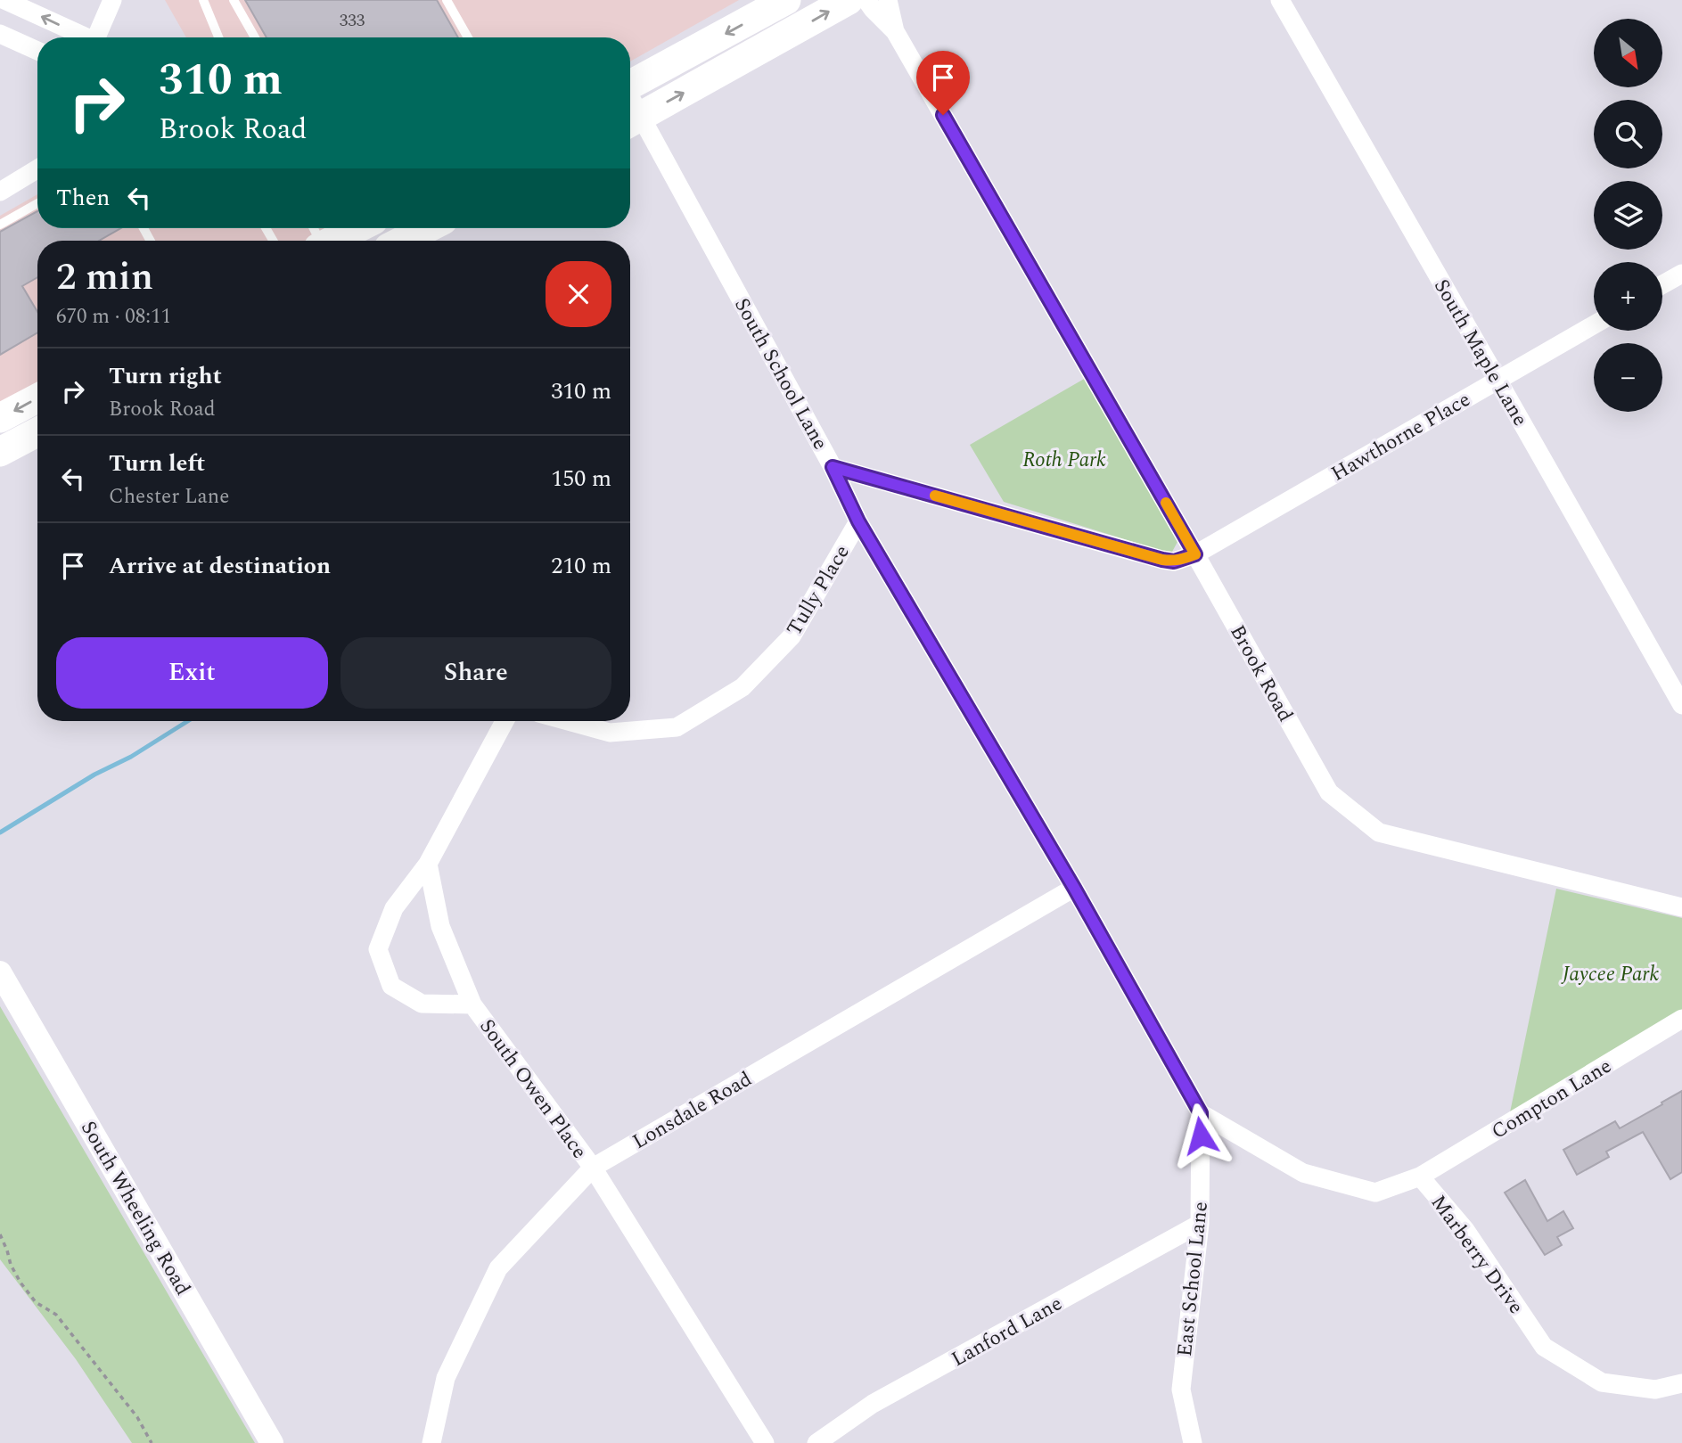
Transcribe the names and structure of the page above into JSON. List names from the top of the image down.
{
  "streets": {
    "street": [
      "South Maple Lane",
      "South School Lane",
      "Hawthorne Place",
      "Tully Place",
      "Brook Road",
      "South Owen Place",
      "Compton Lane",
      "Lonsdale Road",
      "South Wheeling Road",
      "Marberry Drive",
      "East School Lane",
      "Lanford Lane"
    ]
  },
  "crossings": [
    ["South Maple Lane", "Hawthorne Place"],
    ["South School Lane", "Tully Place"],
    ["South School Lane", "Lonsdale Road"],
    ["South School Lane", "Marberry Drive"],
    ["South School Lane", "East School Lane"],
    ["Hawthorne Place", "Brook Road"],
    ["South Owen Place", "Lonsdale Road"],
    ["Compton Lane", "Marberry Drive"],
    ["Marberry Drive", "East School Lane"],
    ["East School Lane", "Lanford Lane"]
  ],
  "parks": ["Roth Park", "Jaycee Park"],
  "house_numbers": ["333"],
  "north": "bottom right",
  "page": {
    "map_buttons": ["+", "−"],
    "turn": ["310 m", "Brook Road"],
    "then": "Then",
    "heading": ["2 min", "670 m · 08:11"],
    "list": [
      {
        "name": "Turn right",
        "note": "Brook Road",
        "value": "310 m"
      },
      {
        "name": "Turn left",
        "note": "Chester Lane",
        "value": "150 m"
      },
      {
        "name": "Arrive at destination",
        "value": "210 m"
      }
    ],
    "buttons": ["Exit", "Share"]
  }
}
